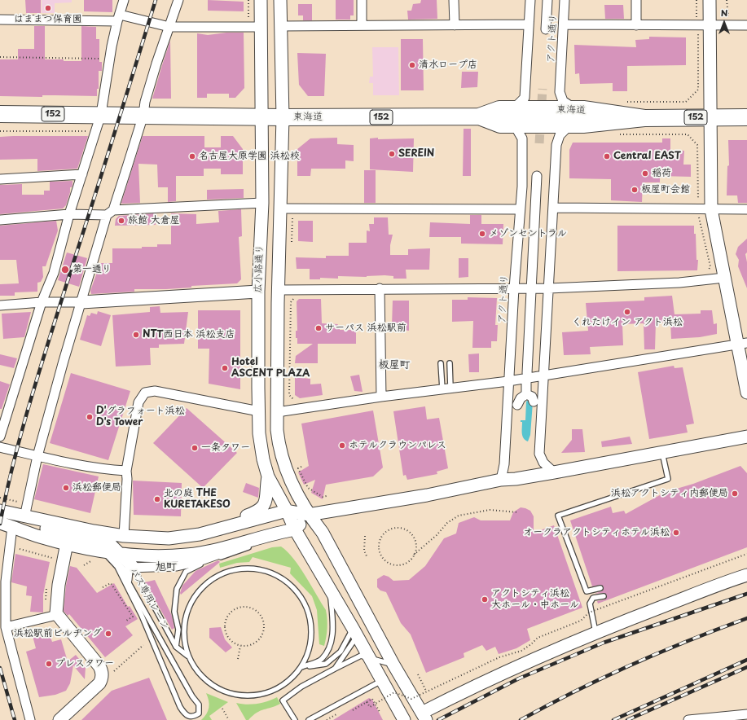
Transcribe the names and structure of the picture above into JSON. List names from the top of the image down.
{
  "streets": {
    "highway": ["東海道", "152"],
    "street": ["アクト通り", "広小路通り", "バス専用レーン"]
  },
  "crossings": [
    ["アクト通り", "東海道"],
    ["東海道", "152"],
    ["東海道", "広小路通り"],
    ["広小路通り", "バス専用レーン"]
  ],
  "districts": ["板屋町", "旭町"],
  "places": [
    "はままつ保育園",
    "清水ロープ店",
    "SEREIN",
    "名古屋大原学園 浜松校",
    "Central EAST",
    "稲荷",
    "板屋町会館",
    "旅館 大倉屋",
    "メゾンセントラル",
    "第一通り",
    "くれたけイン アクト浜松",
    "サーパス 浜松駅前",
    "NTT西日本 浜松支店",
    "Hotel ASCENT PLAZA",
    "D'グラフォート浜松 D's Tower",
    "ホテルクラウンパレス",
    "一条タワー",
    "浜松郵便局",
    "浜松アクトシティ内郵便局",
    "北の庭 THE KURETAKESO",
    "オークラアクトシティホテル浜松",
    "アクトシティ浜松 大ホール・中ホール",
    "浜松駅前ビルヂング",
    "プレスタワー"
  ],
  "north": "top"
}
